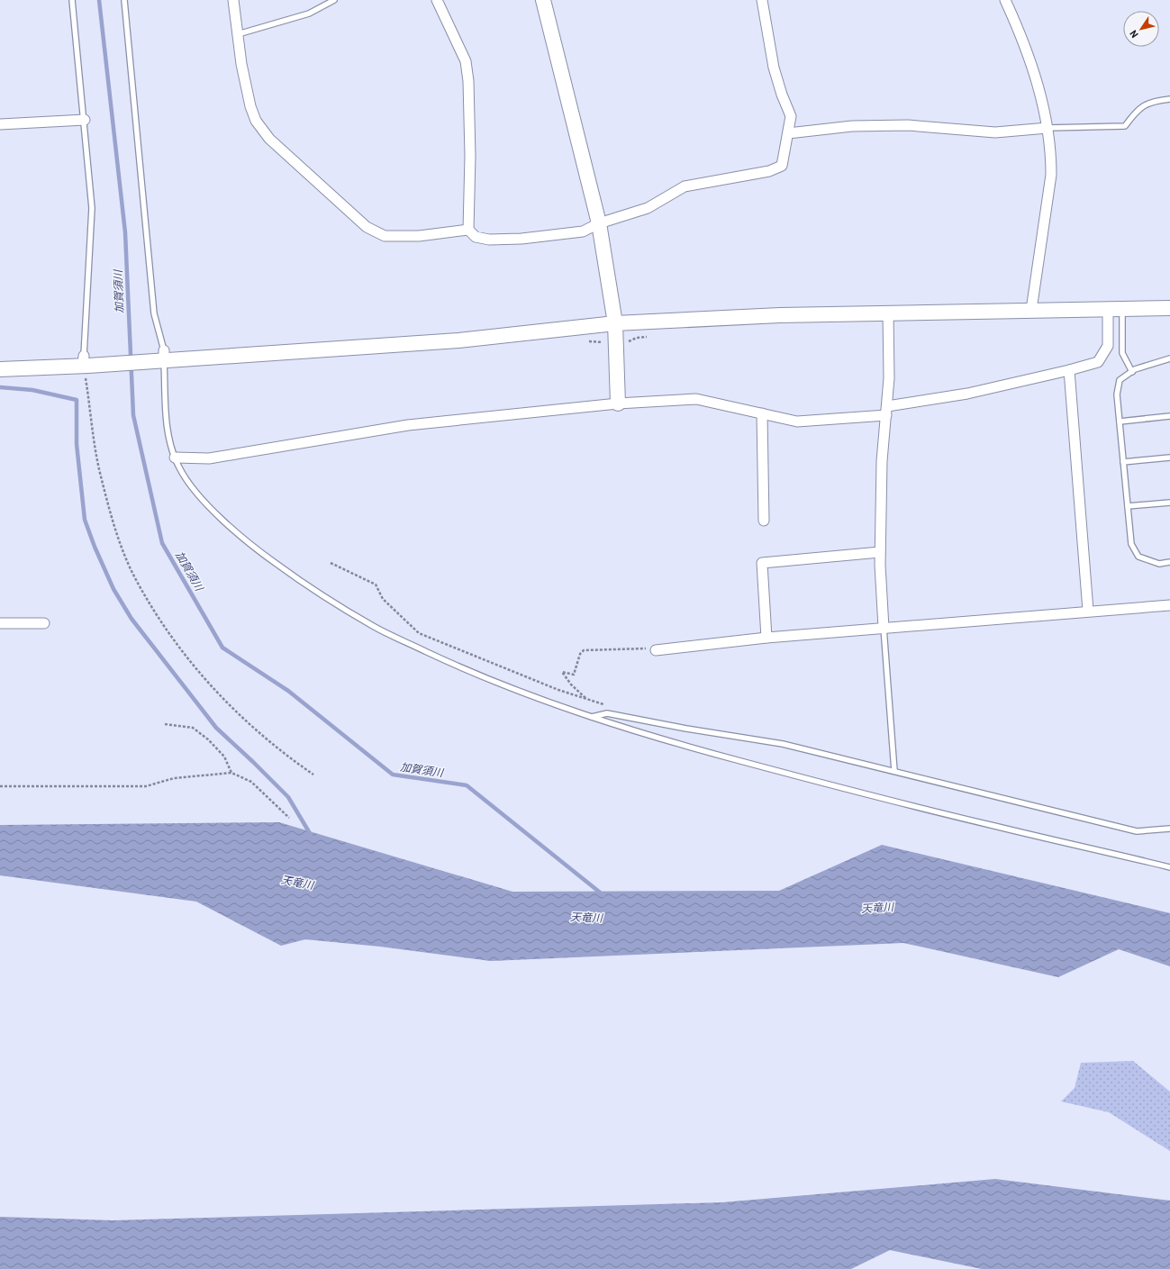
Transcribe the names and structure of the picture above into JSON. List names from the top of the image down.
{
  "water": ["加賀須川", "天竜川"],
  "north": "bottom left"
}
